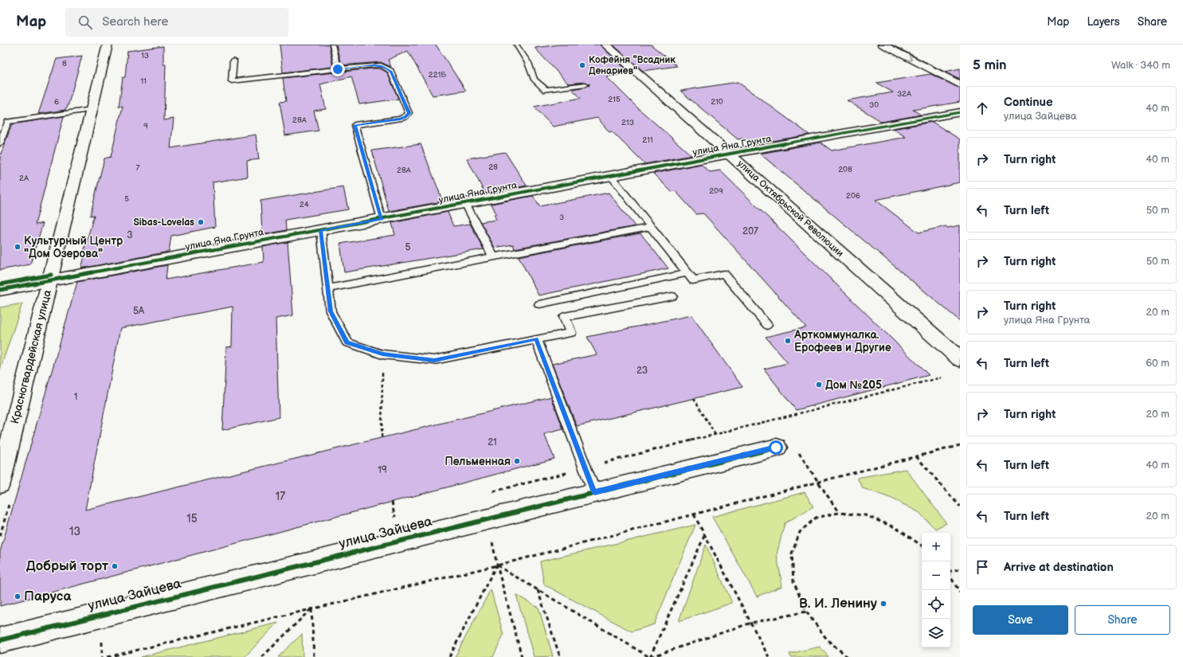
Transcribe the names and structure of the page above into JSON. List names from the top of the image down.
{
  "streets": {
    "street": [
      "улица Яна Грунта",
      "улица Октябрьской Революции",
      "Красногвардейская улица",
      "улица Зайцева"
    ]
  },
  "crossings": [
    ["улица Яна Грунта", "улица Октябрьской Революции"],
    ["улица Яна Грунта", "Красногвардейская улица"]
  ],
  "places": [
    "Кофейня \"Всадник Денариев\"",
    "Sibas-Lovelas",
    "Культурный Центр \"Дом Озерова\"",
    "Арткоммуналка. Ерофеев и Другие",
    "Дом №205",
    "Пельменная",
    "Добрый торт",
    "Паруса",
    "В. И. Ленину"
  ],
  "house_numbers": [
    "13",
    "8",
    "221Б",
    "11",
    "32А",
    "215",
    "6",
    "210",
    "30",
    "28А",
    "213",
    "9",
    "211",
    "28",
    "7",
    "208",
    "28А",
    "2А",
    "209",
    "206",
    "5",
    "24",
    "3",
    "207",
    "3",
    "5",
    "5А",
    "23",
    "1",
    "21",
    "19",
    "17",
    "15",
    "13"
  ],
  "page": {
    "header": "Map",
    "search": "Search here",
    "nav": ["Map", "Layers", "Share"],
    "heading": ["5 min", "Walk · 340 m"],
    "list": [
      ["Continue", "улица Зайцева", "40 m"],
      ["Turn right", "40 m"],
      ["Turn left", "50 m"],
      ["Turn right", "50 m"],
      ["Turn right", "улица Яна Грунта", "20 m"],
      ["Turn left", "60 m"],
      ["Turn right", "20 m"],
      ["Turn left", "40 m"],
      ["Turn left", "20 m"],
      "Arrive at destination"
    ],
    "map_buttons": ["+", "−"],
    "buttons": ["Save", "Share"]
  }
}
